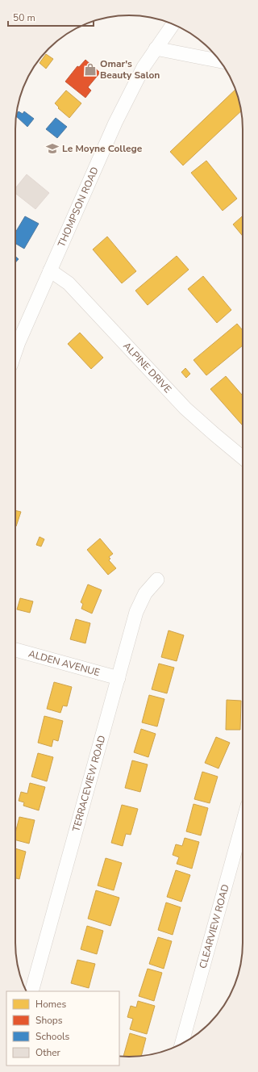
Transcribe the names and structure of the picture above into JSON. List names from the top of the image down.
{
  "streets": {
    "street": [
      "THOMPSON ROAD",
      "ALPINE DRIVE",
      "ALDEN AVENUE",
      "TERRACEVIEW ROAD",
      "CLEARVIEW ROAD"
    ]
  },
  "crossings": [
    ["THOMPSON ROAD", "ALPINE DRIVE"],
    ["ALDEN AVENUE", "TERRACEVIEW ROAD"]
  ],
  "places": {
    "shop": ["Omar's Beauty Salon"],
    "school or university": ["Le Moyne College"]
  },
  "legend": [
    "Homes",
    "Shops",
    "Schools",
    "Other"
  ],
  "scale_bar": "50 m"
}
